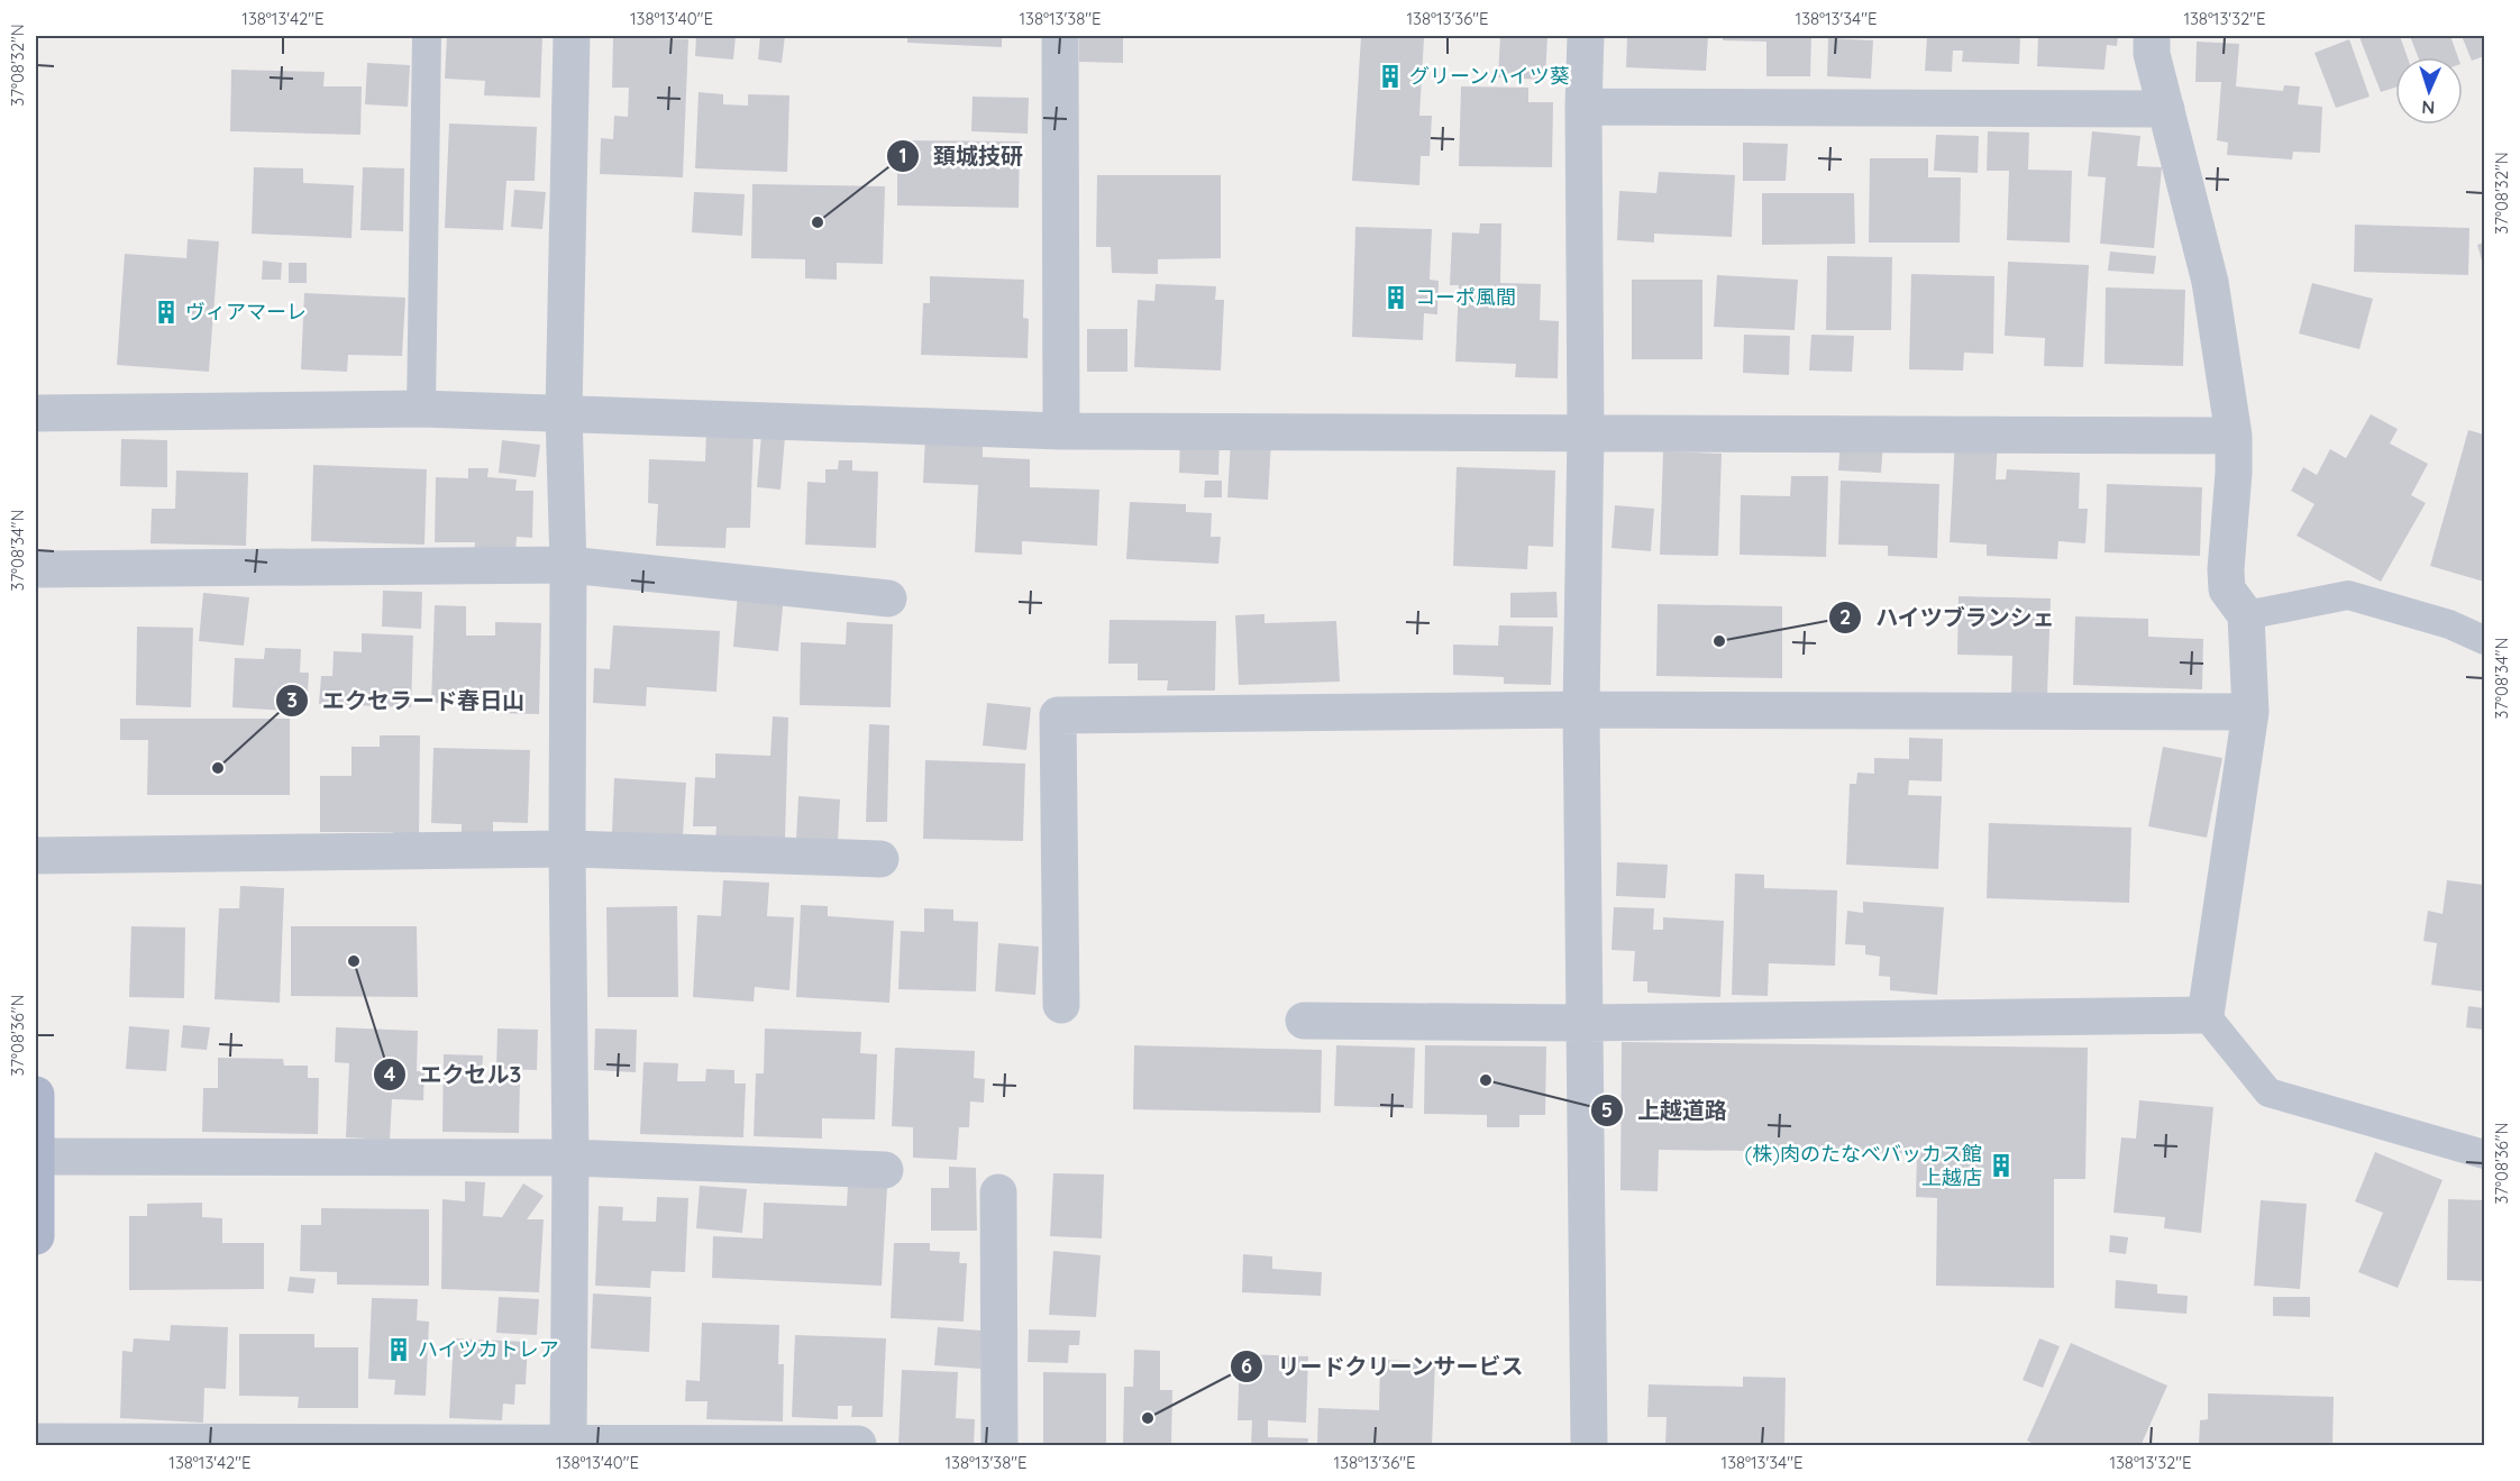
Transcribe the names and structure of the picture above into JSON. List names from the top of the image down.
{
  "places": {
    "building": [
      "グリーンハイツ葵",
      "コーポ風間",
      "ヴィアマーレ",
      "(株)肉のたなべバッカス館 上越店",
      "ハイツカトレア"
    ],
    "other": [
      "頚城技研",
      "ハイツブランシェ",
      "エクセラード春日山",
      "エクセル3",
      "上越道路",
      "リードクリーンサービス"
    ]
  },
  "north": "bottom",
  "coordinates": [
    "138°13'42\"E",
    "138°13'40\"E",
    "138°13'38\"E",
    "138°13'36\"E",
    "138°13'34\"E",
    "138°13'32\"E",
    "37°08'32\"N",
    "37°08'34\"N",
    "37°08'36\"N"
  ]
}
